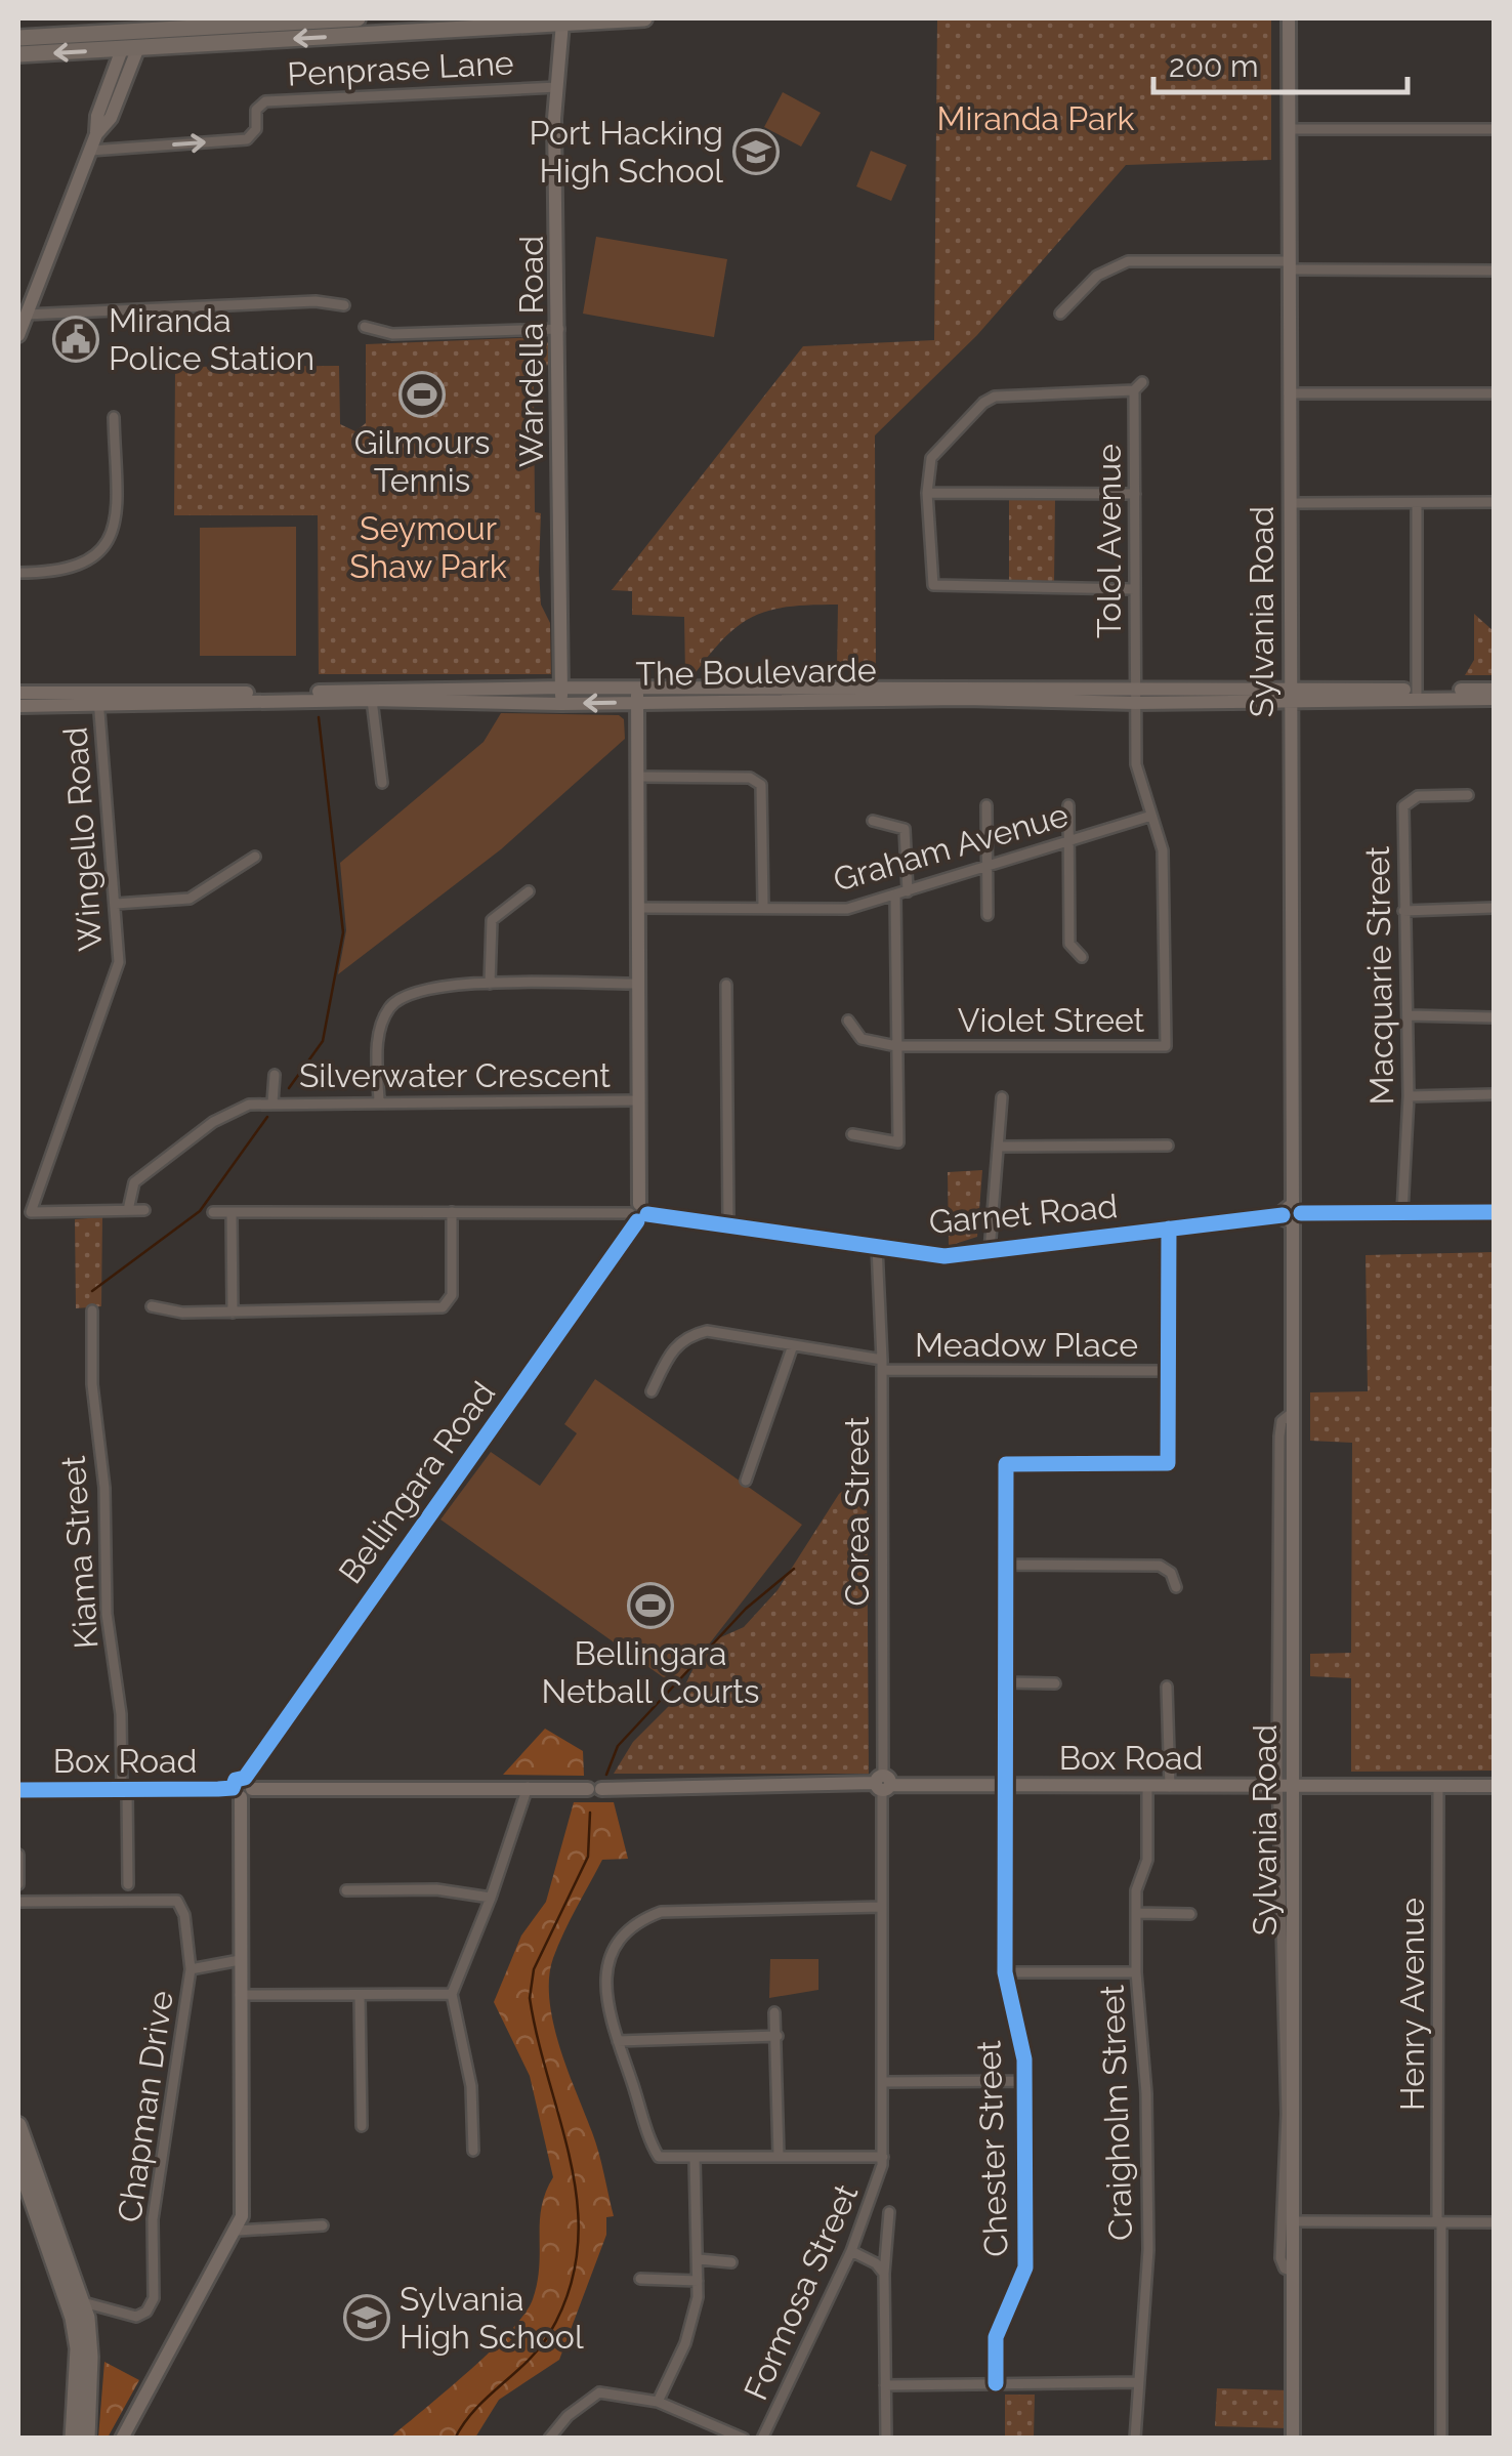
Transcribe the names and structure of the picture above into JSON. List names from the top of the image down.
{
  "streets": {
    "street": [
      "Penprase Lane",
      "Wandella Road",
      "Tolol Avenue",
      "Sylvania Road",
      "The Boulevarde",
      "Wingello Road",
      "Graham Avenue",
      "Macquarie Street",
      "Violet Street",
      "Silverwater Crescent",
      "Garnet Road",
      "Meadow Place",
      "Bellingara Road",
      "Corea Street",
      "Kiama Street",
      "Box Road",
      "Henry Avenue",
      "Chapman Drive",
      "Craigholm Street",
      "Chester Street",
      "Formosa Street"
    ]
  },
  "crossings": [
    ["Penprase Lane", "Wandella Road"],
    ["Wandella Road", "The Boulevarde"],
    ["Tolol Avenue", "The Boulevarde"],
    ["Tolol Avenue", "Violet Street"],
    ["Sylvania Road", "The Boulevarde"],
    ["Sylvania Road", "Garnet Road"],
    ["Sylvania Road", "Box Road"],
    ["The Boulevarde", "Wingello Road"],
    ["The Boulevarde", "Violet Street"],
    ["Wingello Road", "Silverwater Crescent"],
    ["Graham Avenue", "Violet Street"],
    ["Macquarie Street", "Garnet Road"],
    ["Garnet Road", "Bellingara Road"],
    ["Garnet Road", "Corea Street"],
    ["Meadow Place", "Corea Street"],
    ["Meadow Place", "Chester Street"],
    ["Bellingara Road", "Box Road"],
    ["Corea Street", "Box Road"],
    ["Corea Street", "Formosa Street"],
    ["Kiama Street", "Box Road"],
    ["Box Road", "Henry Avenue"],
    ["Box Road", "Craigholm Street"],
    ["Box Road", "Chester Street"]
  ],
  "one_way": ["Penprase Lane"],
  "parks": ["Miranda Park", "Seymour Shaw Park"],
  "places": {
    "school or university": ["Port Hacking High School", "Sylvania High School"],
    "public building": ["Miranda Police Station"],
    "sports": ["Gilmours Tennis", "Bellingara Netball Courts"]
  },
  "scale_bar": "200 m"
}
